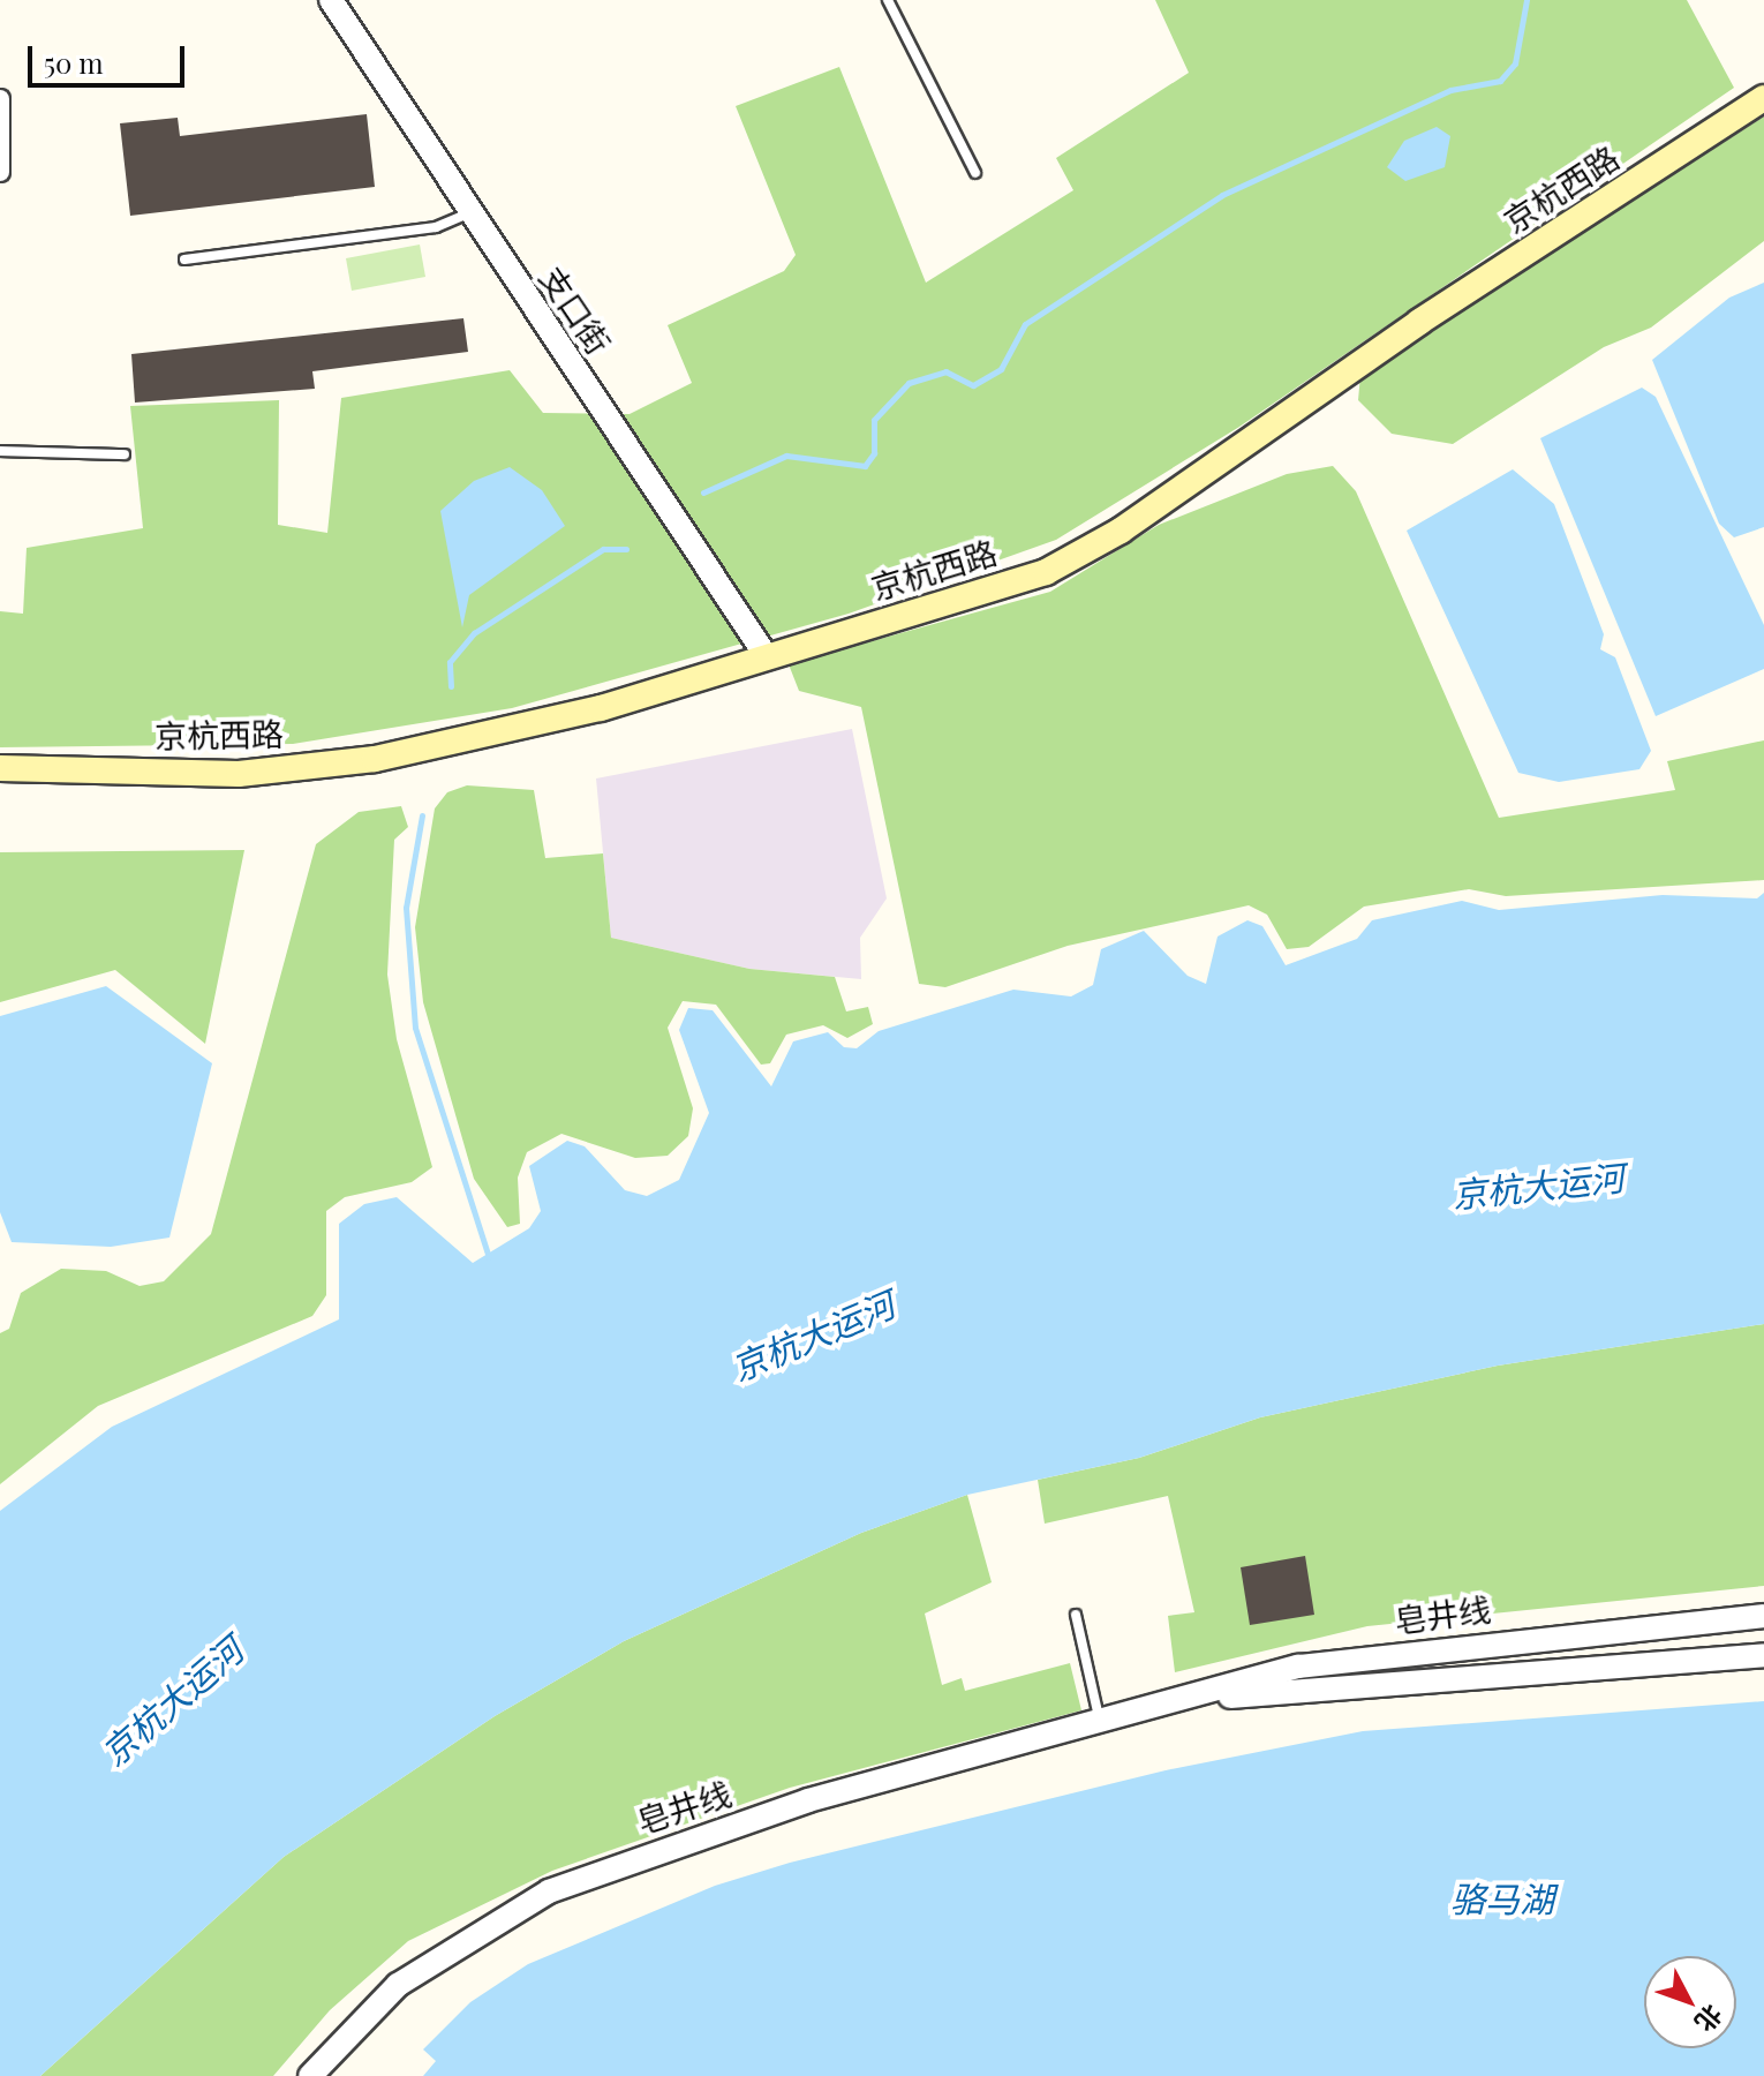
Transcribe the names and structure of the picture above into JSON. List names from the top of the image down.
{
  "streets": {
    "main road": ["京杭西路"],
    "street": ["支口街", "皂井线"]
  },
  "crossings": [
    ["京杭西路", "支口街"]
  ],
  "water": ["京杭大运河", "骆马湖"],
  "scale_bar": "50 m",
  "north": "bottom right"
}
